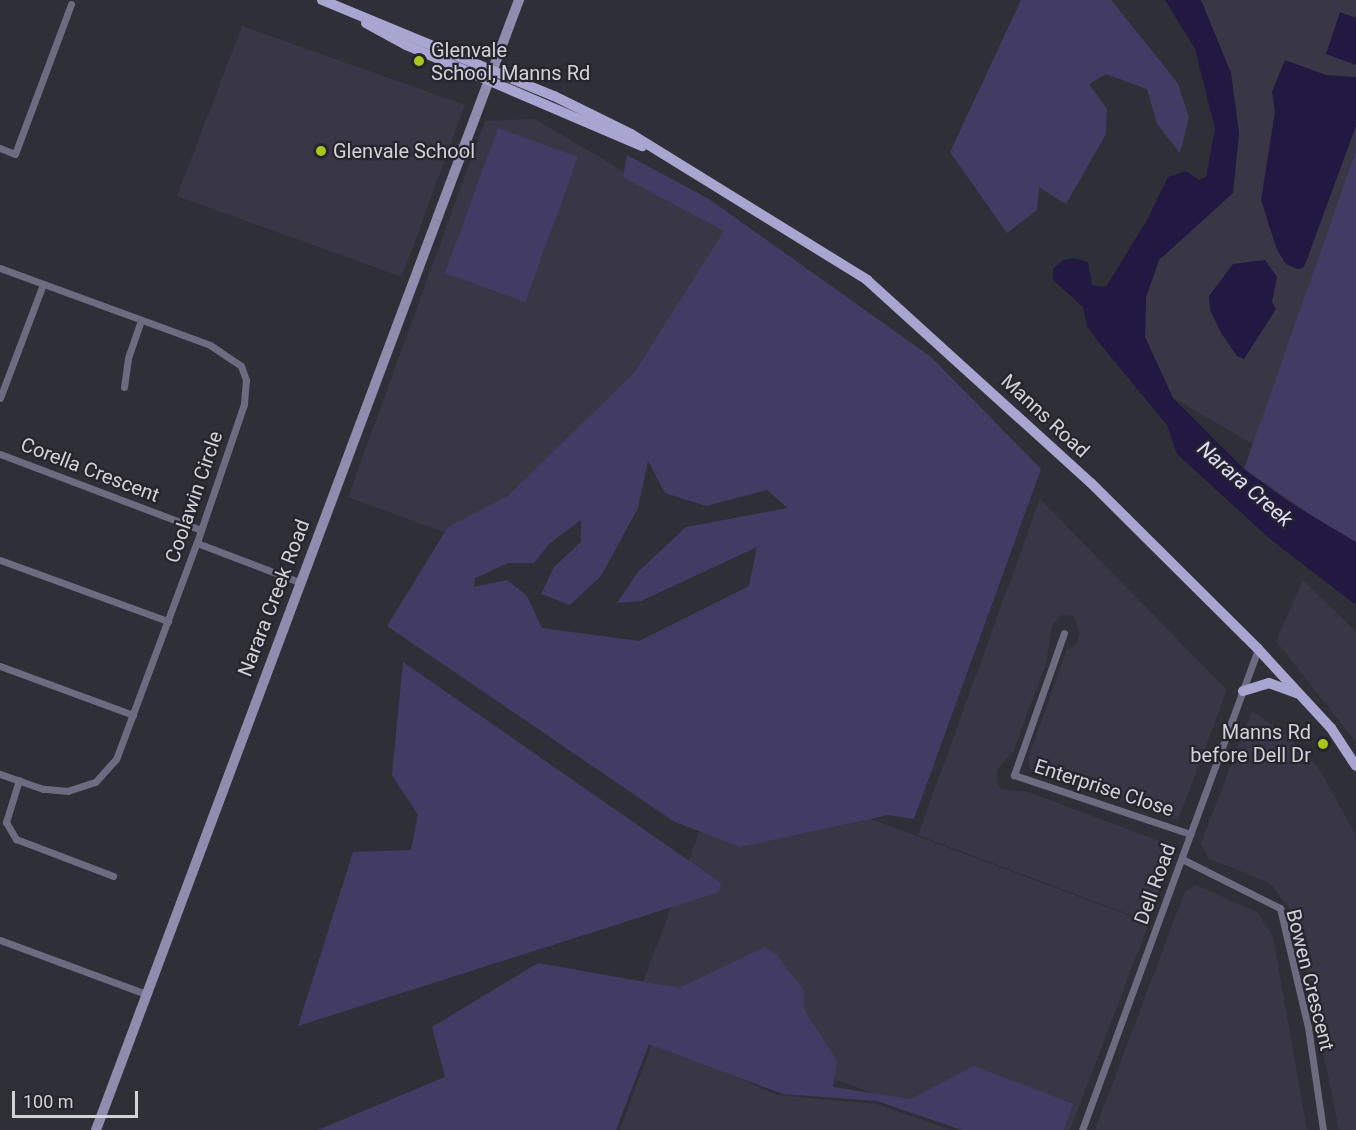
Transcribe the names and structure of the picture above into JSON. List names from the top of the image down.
{
  "streets": {
    "main road": ["Manns Road"],
    "street": [
      "Corella Crescent",
      "Coolawin Circle",
      "Narara Creek Road",
      "Enterprise Close",
      "Dell Road",
      "Bowen Crescent"
    ]
  },
  "crossings": [
    ["Manns Road", "Narara Creek Road"],
    ["Manns Road", "Dell Road"],
    ["Corella Crescent", "Coolawin Circle"],
    ["Enterprise Close", "Dell Road"],
    ["Dell Road", "Bowen Crescent"]
  ],
  "water": ["Narara Creek"],
  "places": ["Glenvale School, Manns Rd", "Glenvale School", "Manns Rd before Dell Dr"],
  "scale_bar": "100 m"
}
